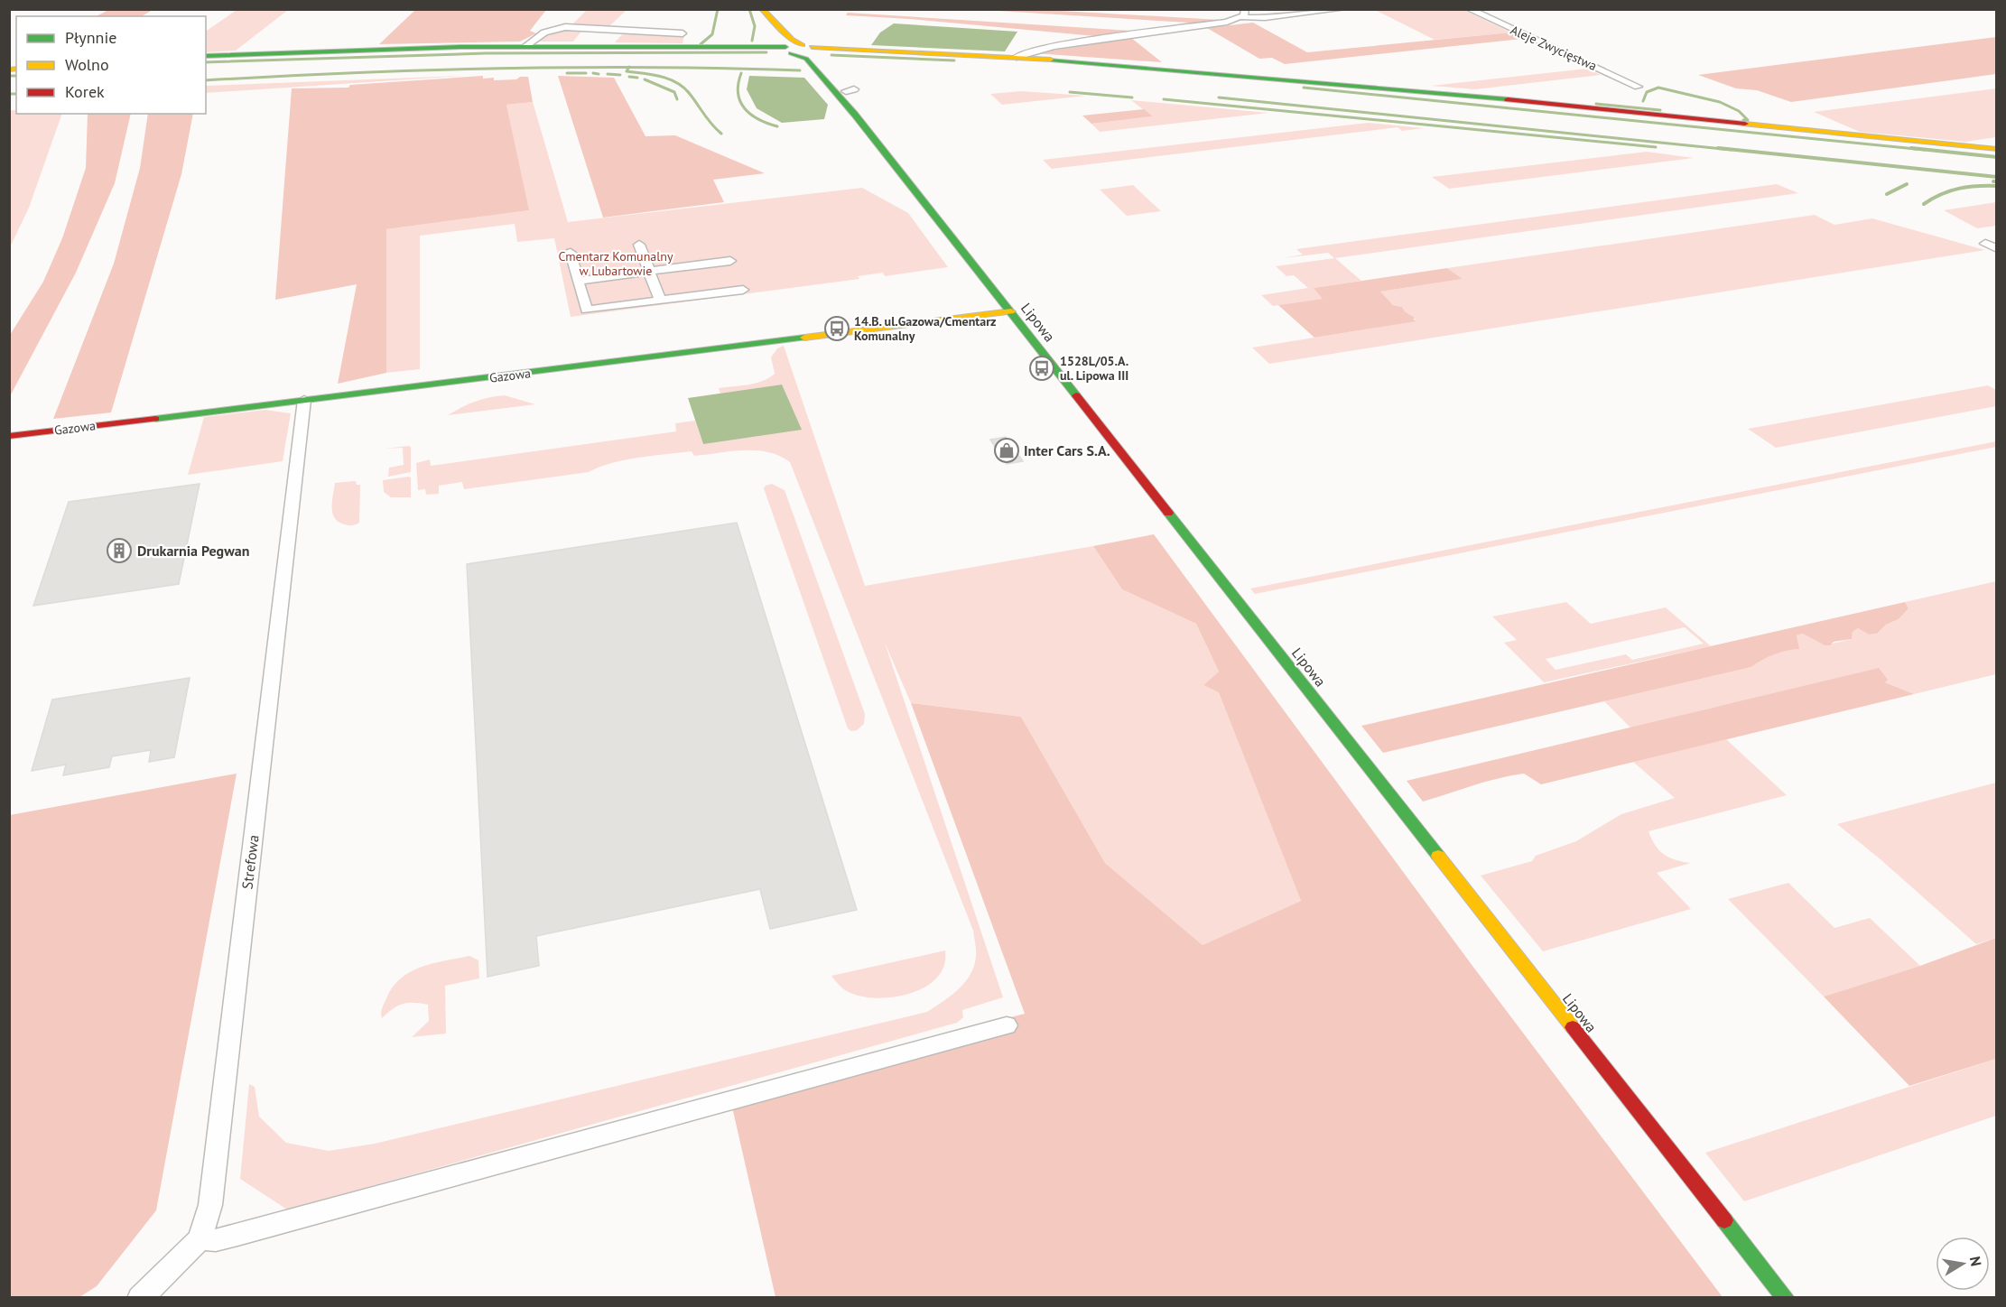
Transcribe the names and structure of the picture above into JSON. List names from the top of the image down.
{
  "streets": {
    "main road": ["Lipowa", "Gazowa"],
    "street": ["Aleje Zwycięstwa", "Strefowa"]
  },
  "crossings": [
    ["Lipowa", "Gazowa"],
    ["Gazowa", "Strefowa"]
  ],
  "parks": ["Cmentarz Komunalny w Lubartowie"],
  "places": {
    "bus stop": ["14.B. ul.Gazowa/Cmentarz Komunalny", "1528L/05.A. ul. Lipowa III"],
    "shop": ["Inter Cars S.A."],
    "building": ["Drukarnia Pegwan"]
  },
  "legend": ["Płynnie", "Wolno", "Korek"],
  "north": "right"
}
